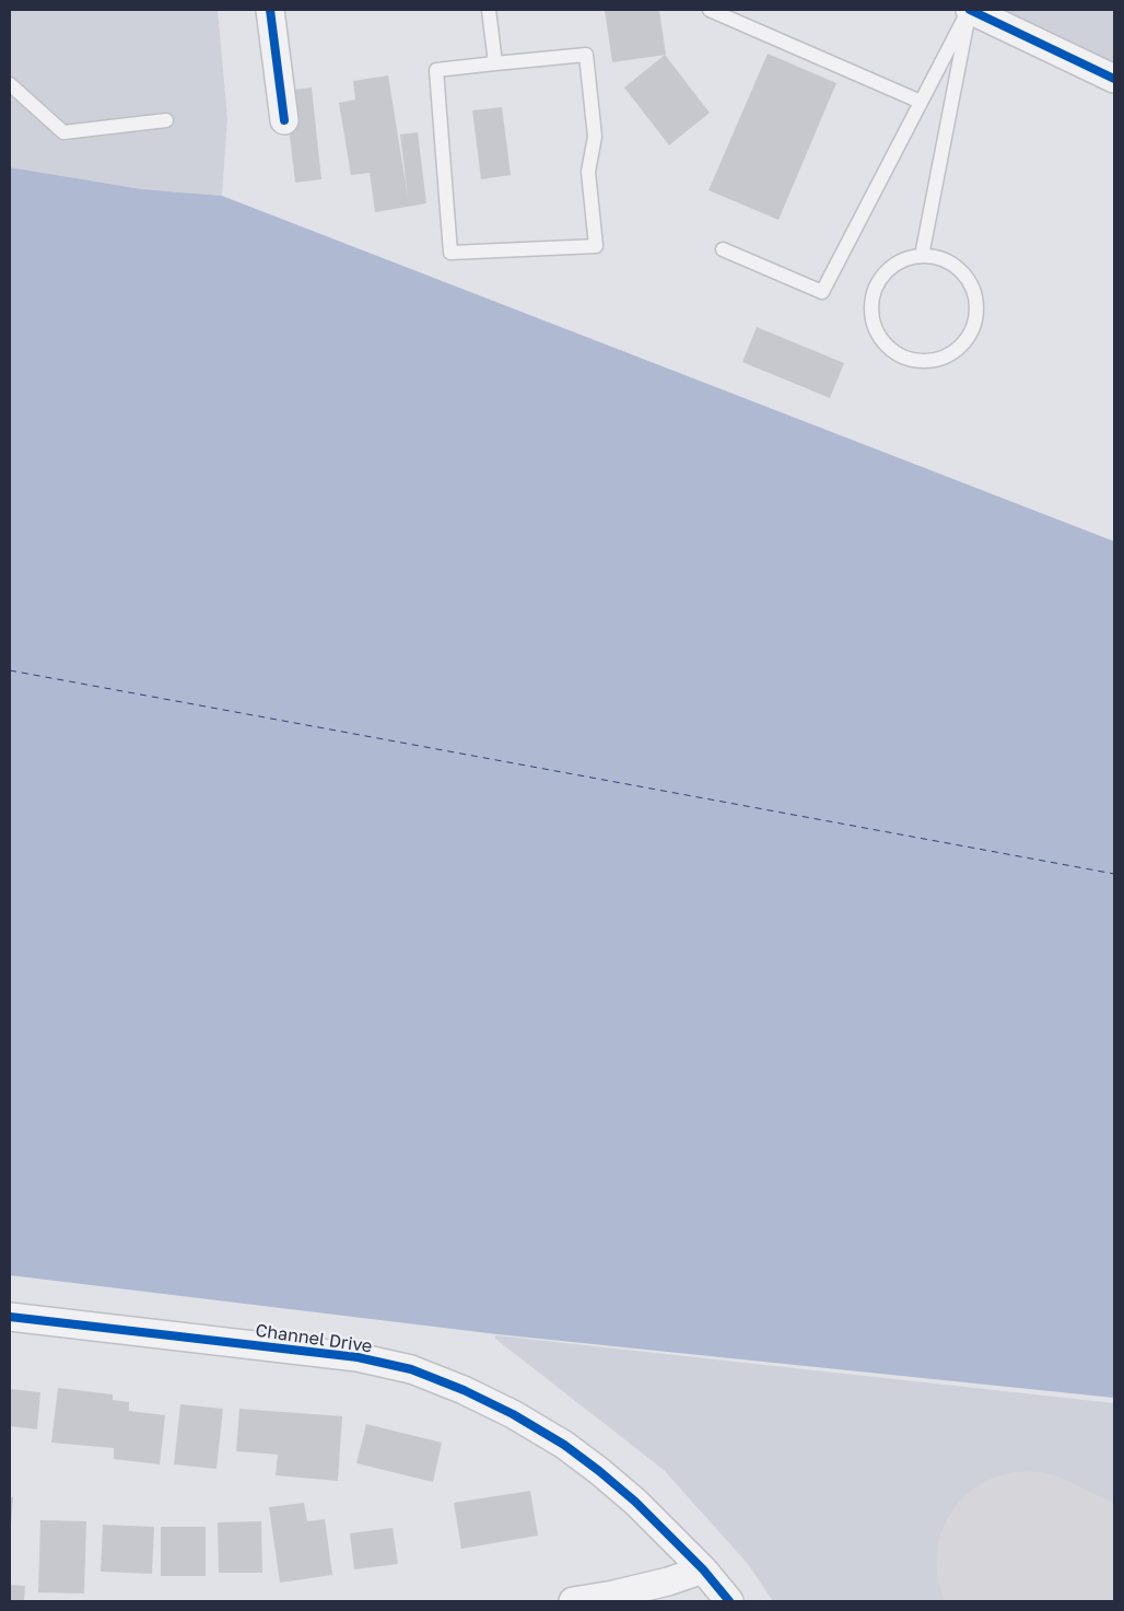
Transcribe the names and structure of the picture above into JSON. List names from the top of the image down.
{
  "streets": {
    "street": ["Channel Drive"]
  }
}
